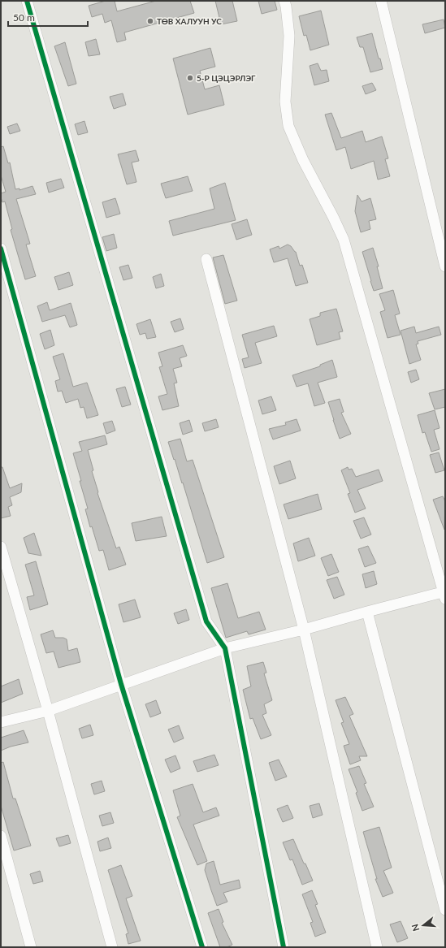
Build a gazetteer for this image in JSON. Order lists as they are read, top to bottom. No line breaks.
{"places":["ТӨВ ХАЛУУН УС","5-Р ЦЭЦЭРЛЭГ"],"scale_bar":"50 m","north":"left"}
